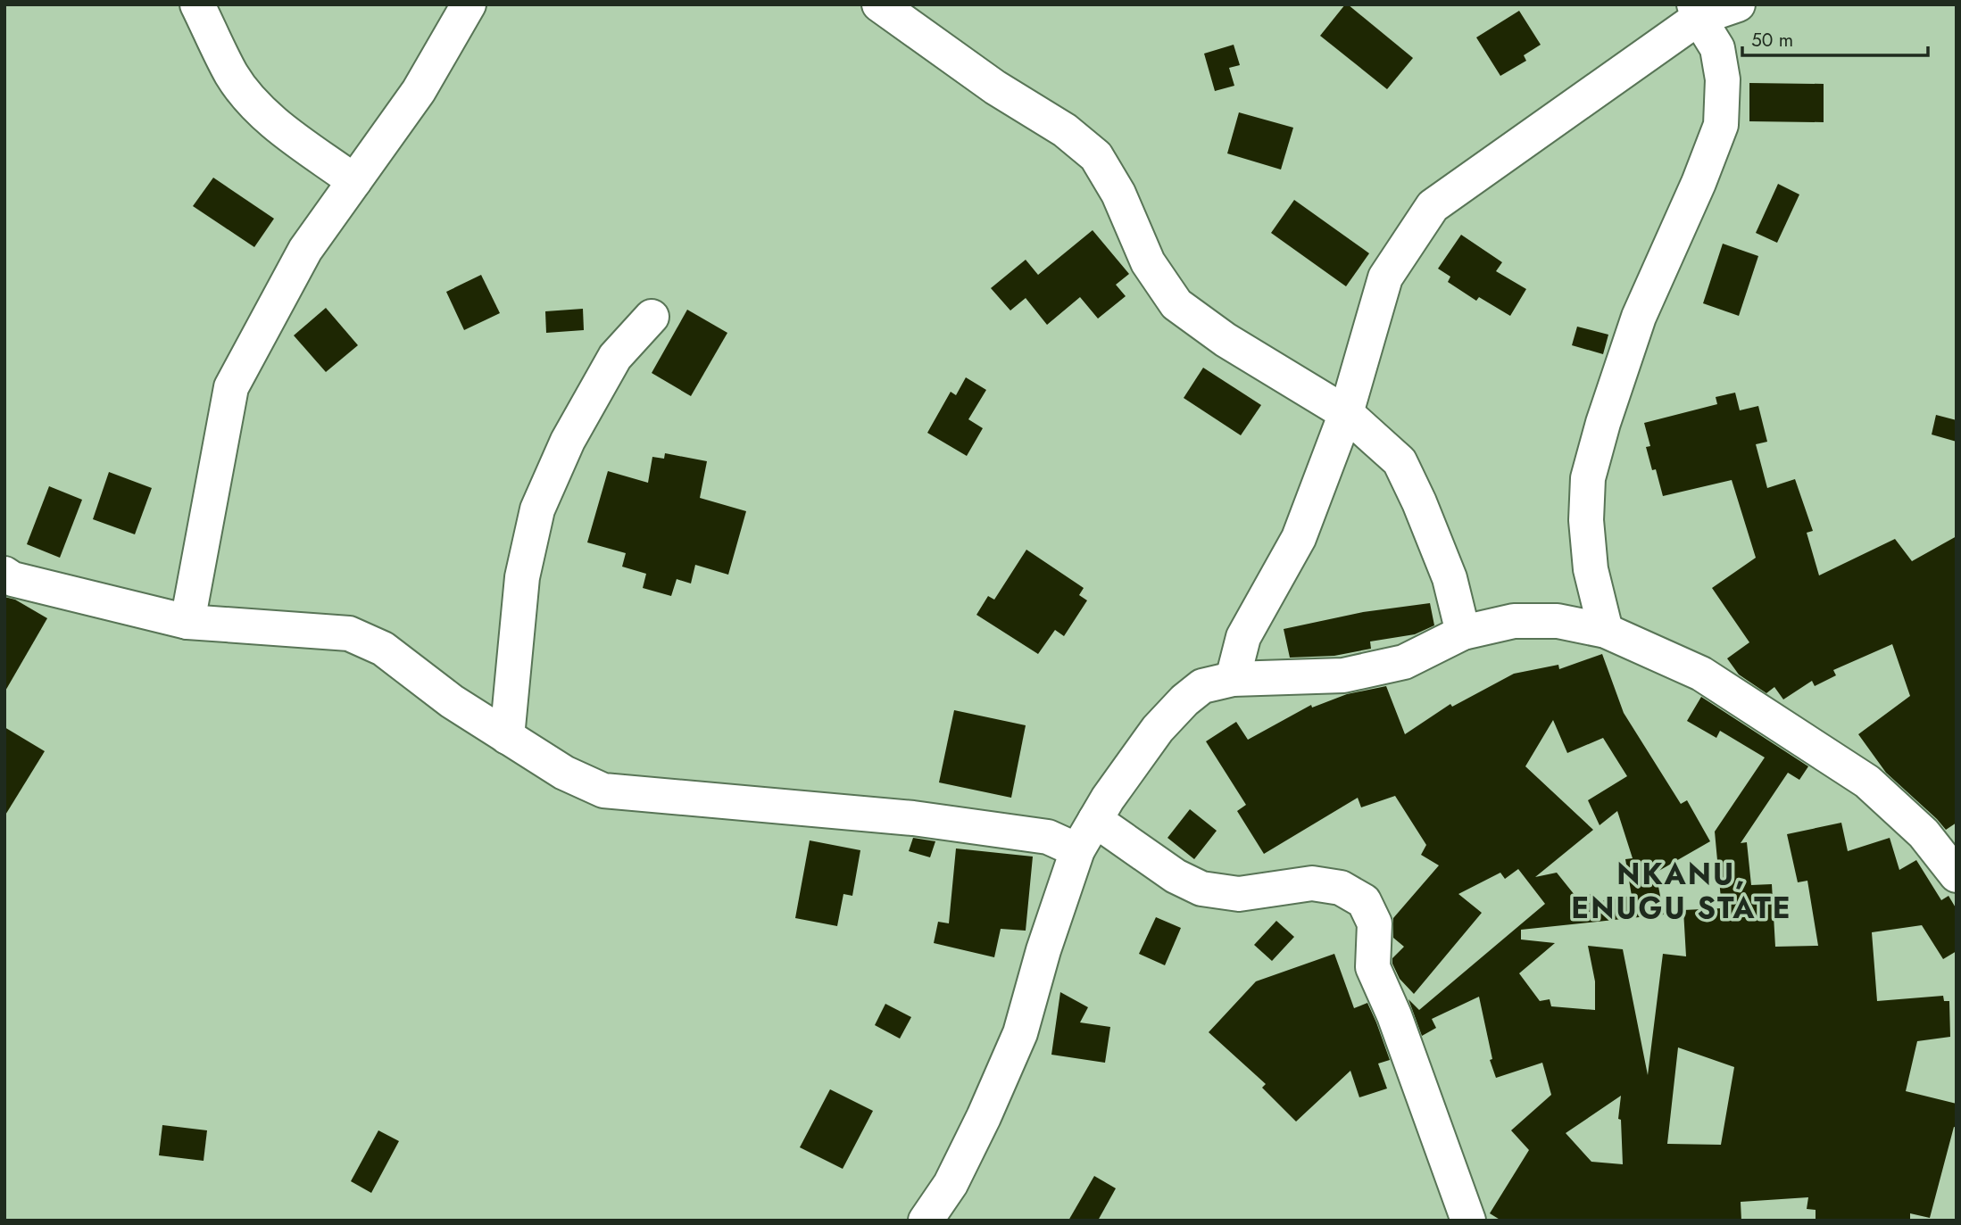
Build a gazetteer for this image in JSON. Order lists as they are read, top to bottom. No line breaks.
{"districts":["NKANU, ENUGU STATE"],"scale_bar":"50 m"}
